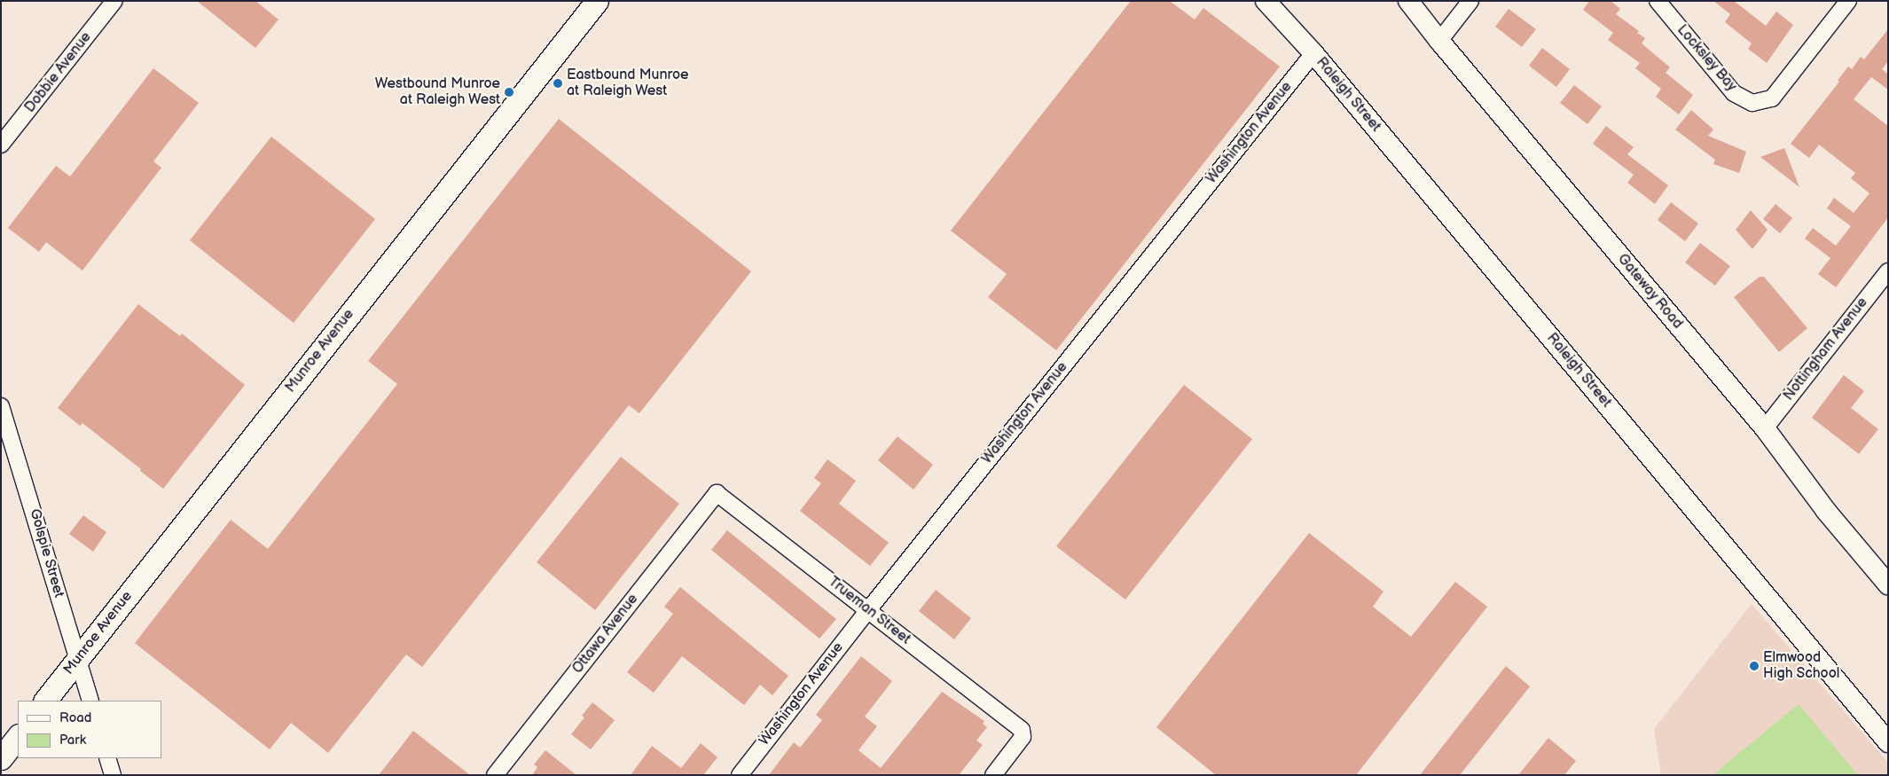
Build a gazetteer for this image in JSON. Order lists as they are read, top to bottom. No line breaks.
{"streets":{"main road":["Munroe Avenue"],"street":["Locksley Bay","Dobbie Avenue","Raleigh Street","Washington Avenue","Gateway Road","Nottingham Avenue","Golspie Street","Trueman Street","Ottawa Avenue"]},"crossings":[["Raleigh Street","Washington Avenue"],["Washington Avenue","Trueman Street"],["Gateway Road","Nottingham Avenue"],["Munroe Avenue","Golspie Street"],["Trueman Street","Ottawa Avenue"]],"places":["Eastbound Munroe at Raleigh West","Westbound Munroe at Raleigh West","Elmwood High School"],"legend":["Road","Park"]}
